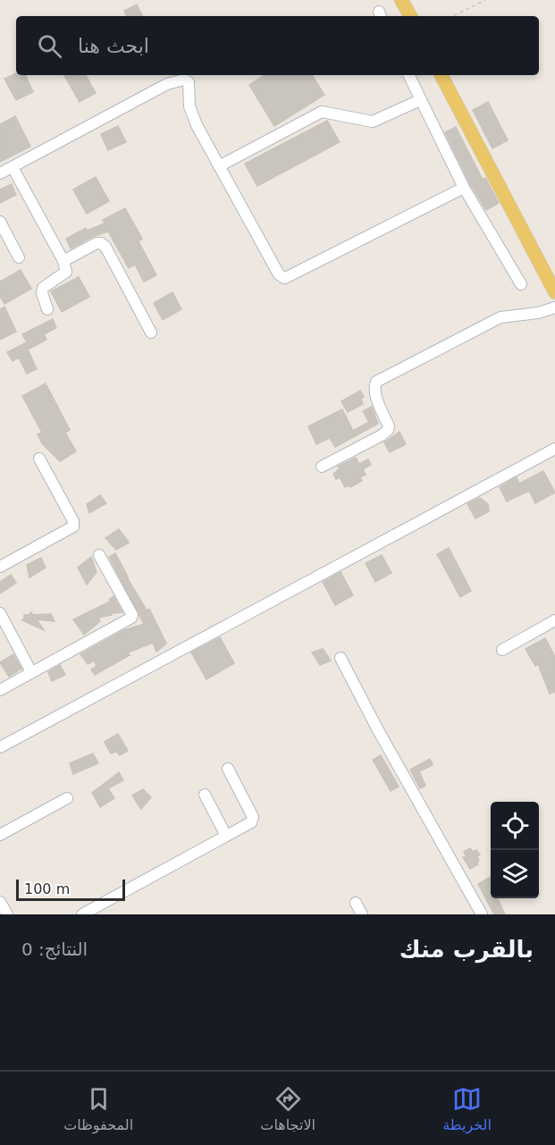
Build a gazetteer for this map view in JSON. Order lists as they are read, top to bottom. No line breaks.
{"scale_bar":"100 m","page":{"search":"ابحث هنا","scale":"100 m","heading":["بالقرب منك","النتائج: 0"],"nav":["الخريطة","الاتجاهات","المحفوظات"]}}
